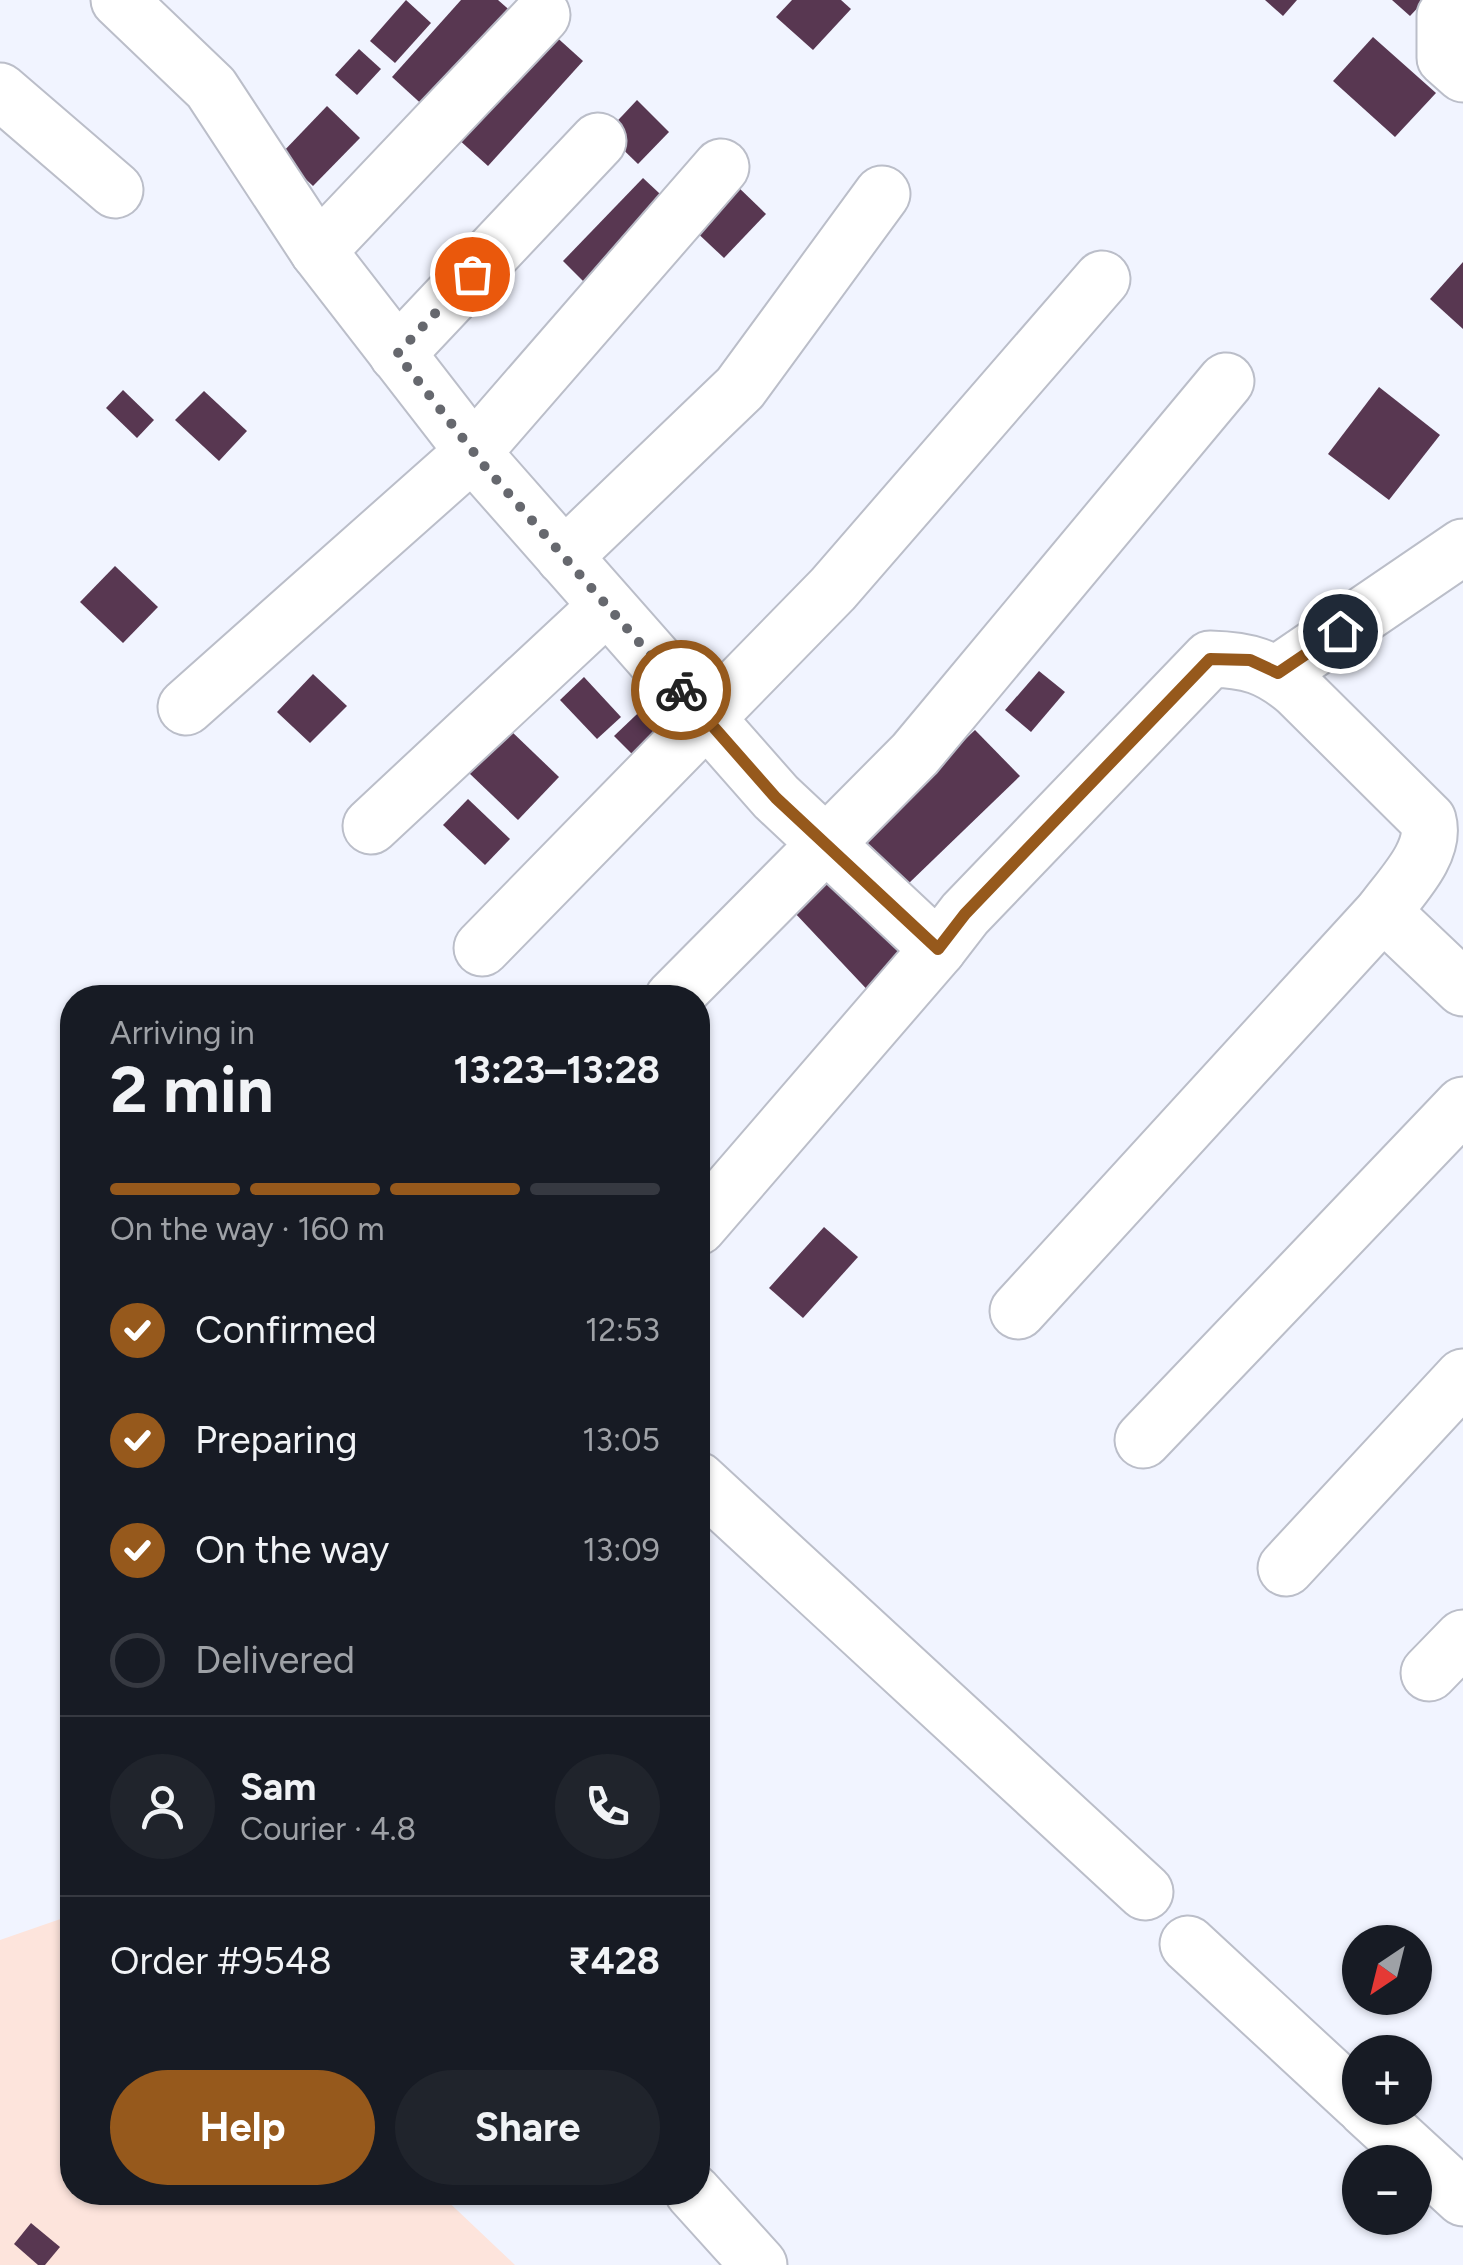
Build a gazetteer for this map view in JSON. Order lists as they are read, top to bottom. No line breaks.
{"north":"bottom left","page":{"heading":["2 min","Arriving in","13:23–13:28"],"panel":["Sam","Courier · 4.8","Order #9548","₹428"],"bar":"On the way · 160 m","list":[["Confirmed","12:53"],["Preparing","13:05"],["On the way","13:09"],"Delivered"],"map_buttons":["+","−"],"buttons":["Help","Share"]}}
